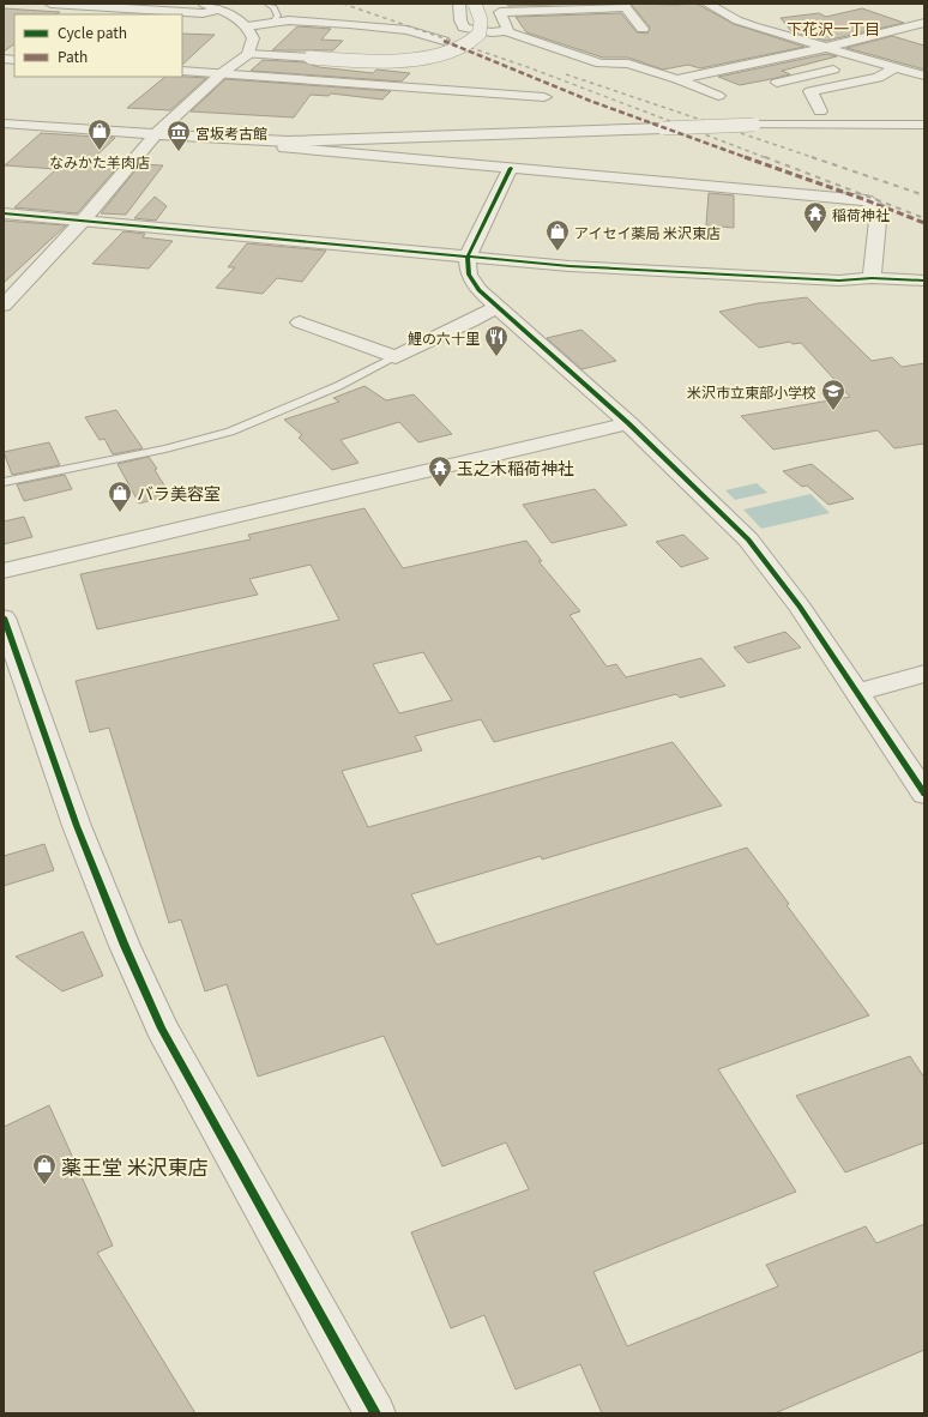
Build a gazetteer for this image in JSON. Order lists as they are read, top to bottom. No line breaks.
{"districts":["下花沢一丁目"],"places":{"shop":["なみかた羊肉店","アイセイ薬局 米沢東店","バラ美容室","薬王堂 米沢東店"],"museum":["宮坂考古館"],"temple":["稲荷神社","玉之木稲荷神社"],"restaurant":["鯉の六十里"],"school or university":["米沢市立東部小学校"]},"legend":["Cycle path","Path"]}
